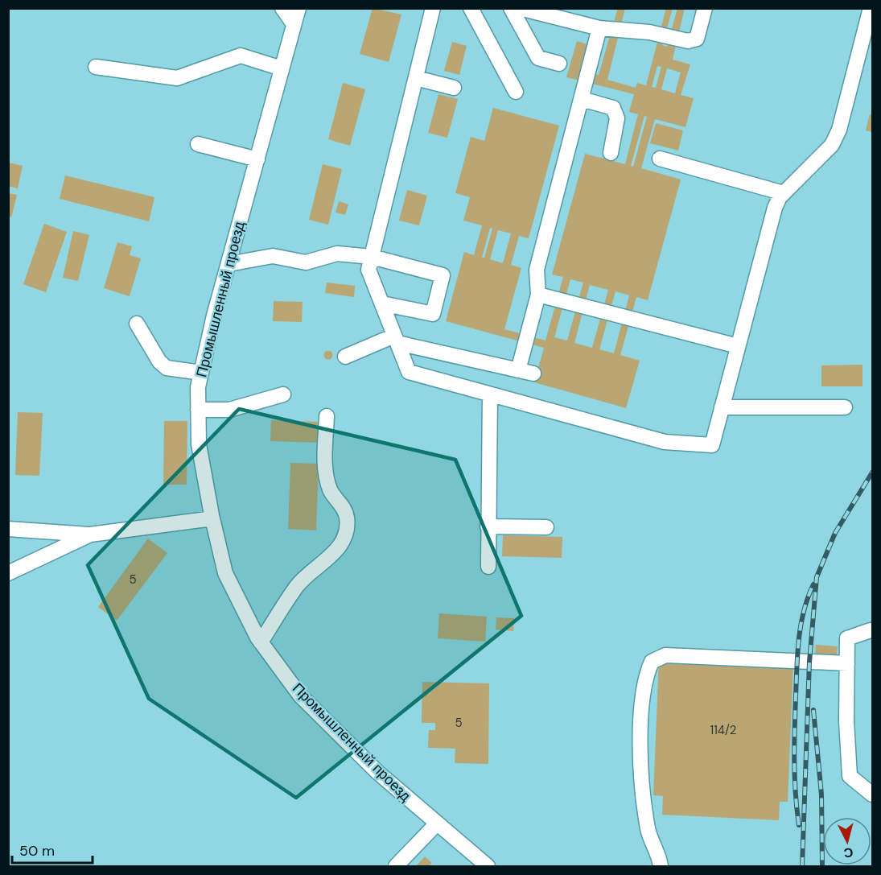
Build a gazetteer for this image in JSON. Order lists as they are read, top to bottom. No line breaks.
{"streets":{"street":["Промышленный проезд"]},"house_numbers":["5","5","114/2"],"scale_bar":"50 m","north":"bottom"}
